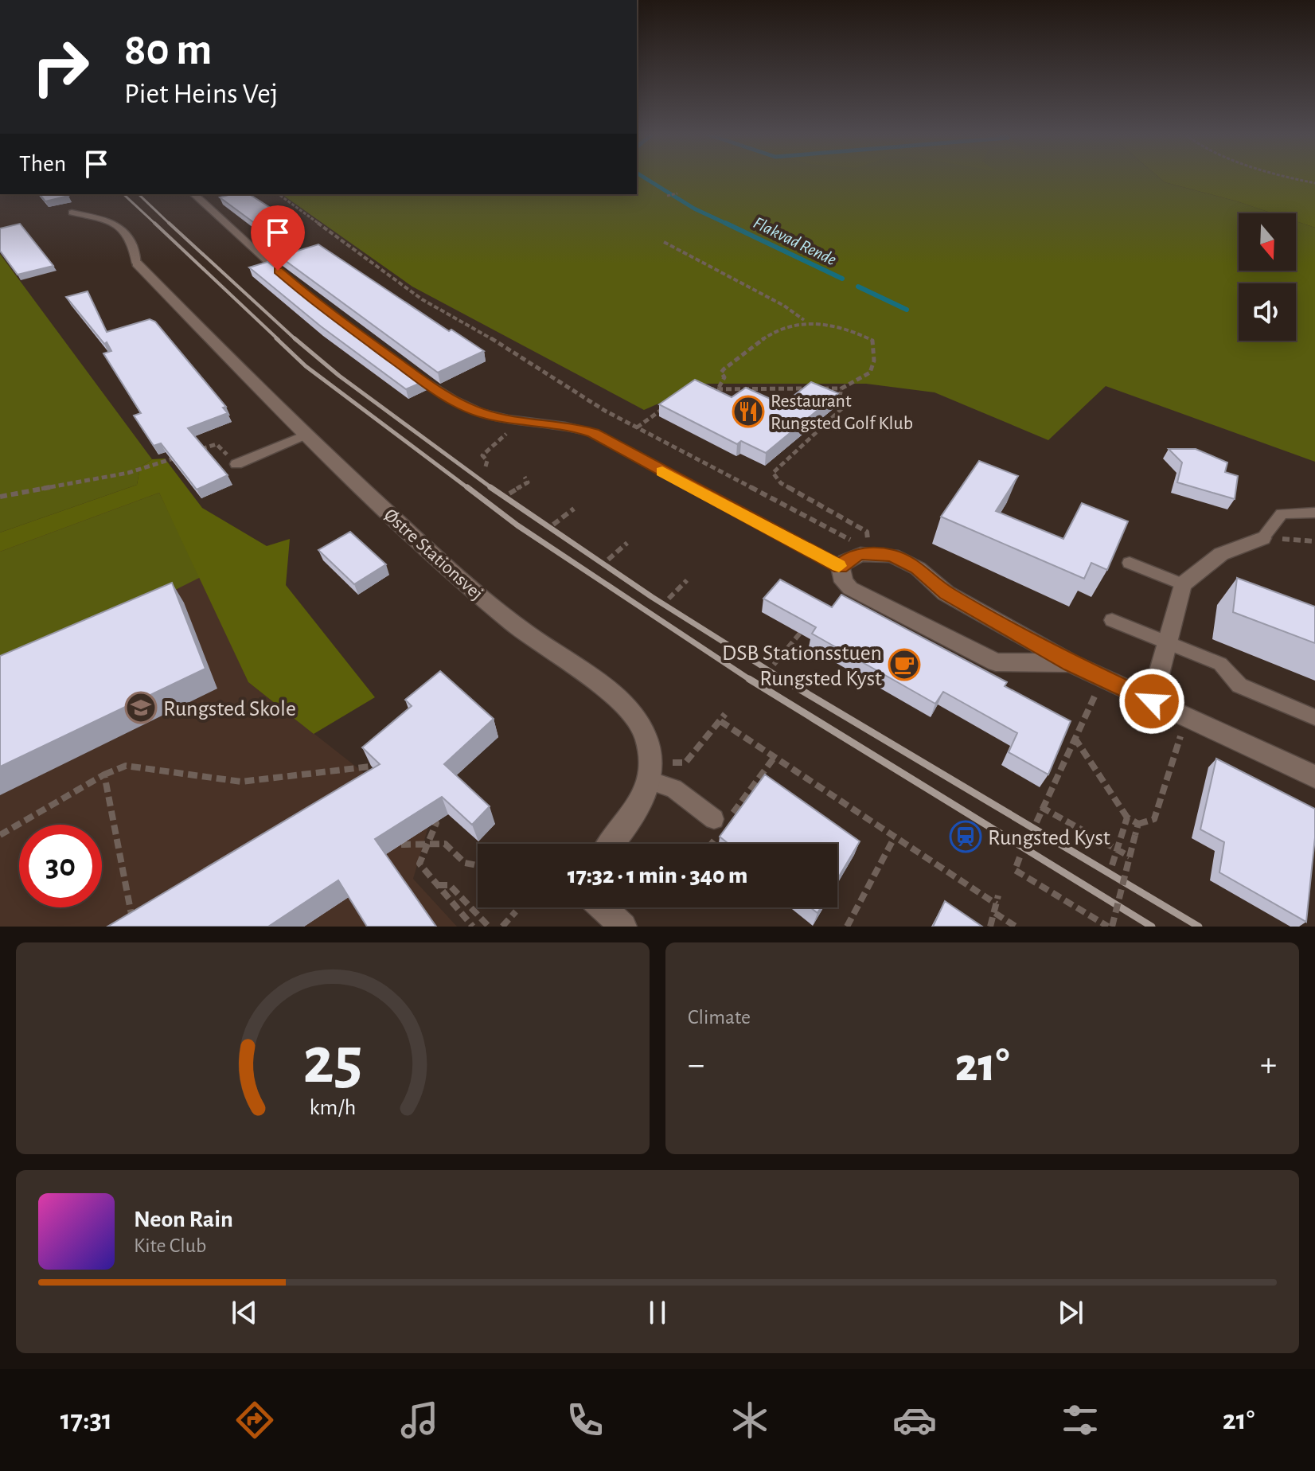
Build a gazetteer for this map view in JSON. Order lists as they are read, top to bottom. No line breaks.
{"streets":{"street":["Østre Stationsvej"]},"water":["Flakvad Rende"],"places":{"restaurant":["Restaurant Rungsted Golf Klub"],"cafe":["DSB Stationsstuen Rungsted Kyst"],"school or university":["Rungsted Skole"],"station":["Rungsted Kyst"]},"north":"bottom","page":{"turn":["80 m","Piet Heins Vej"],"then":"Then","limit":"30","trip":"17:32 · 1 min · 340 m","tile":"Climate","heat":["−","21°","+"],"song":["Neon Rain","Kite Club"],"tabs":["17:31","21°"],"gauge":["25","km/h"]}}
